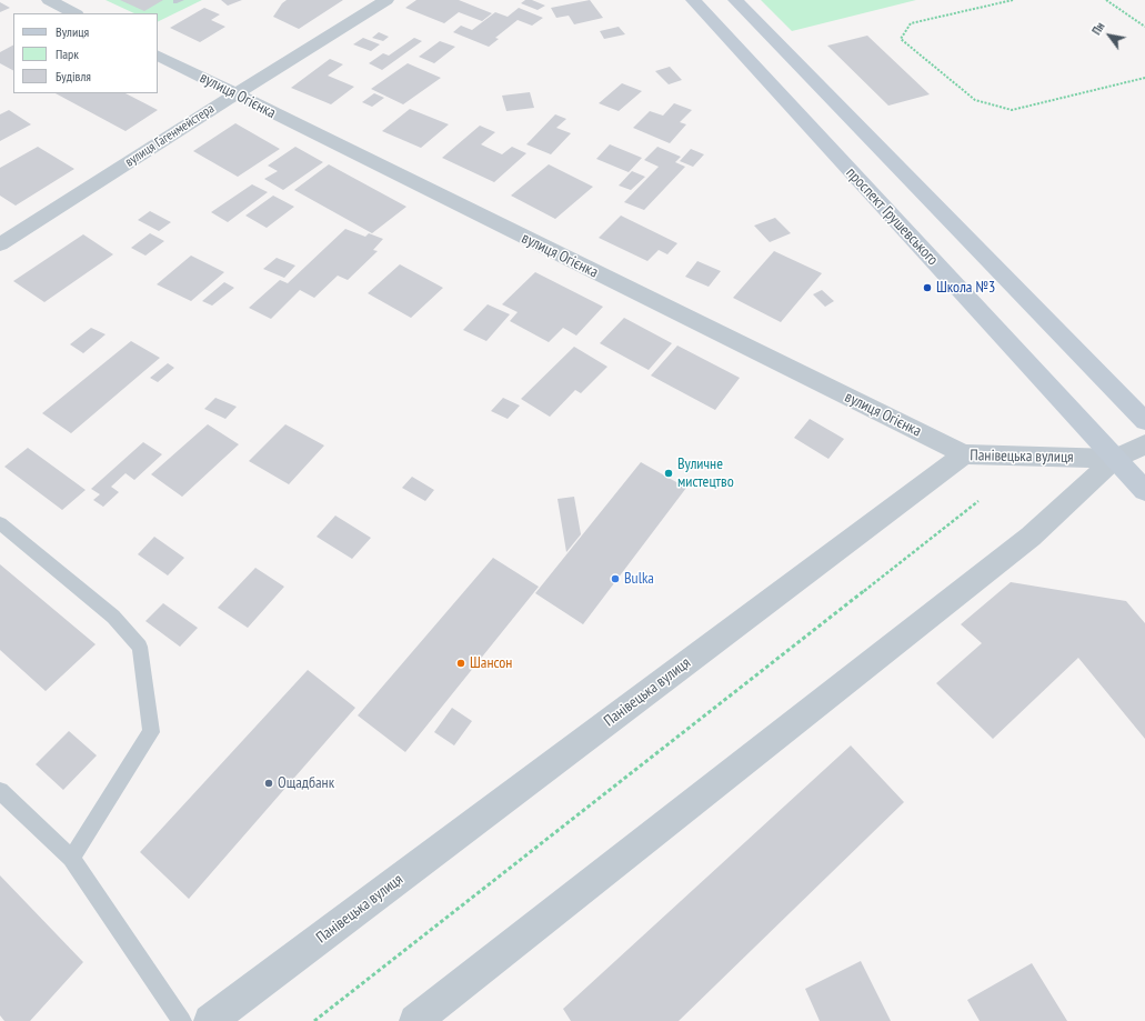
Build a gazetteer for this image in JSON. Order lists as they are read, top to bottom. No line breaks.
{"streets":{"main road":["проспект Грушевського"],"street":["вулиця Огієнка","вулиця Гагенмейстера","Панівецька вулиця"]},"crossings":[["вулиця Огієнка","вулиця Гагенмейстера"],["вулиця Огієнка","Панівецька вулиця"],["проспект Грушевського","Панівецька вулиця"]],"places":["Школа №3","Вуличне мистецтво","Bulka","Шансон","Ощадбанк"],"legend":["Вулиця","Парк","Будівля"],"north":"top left"}
